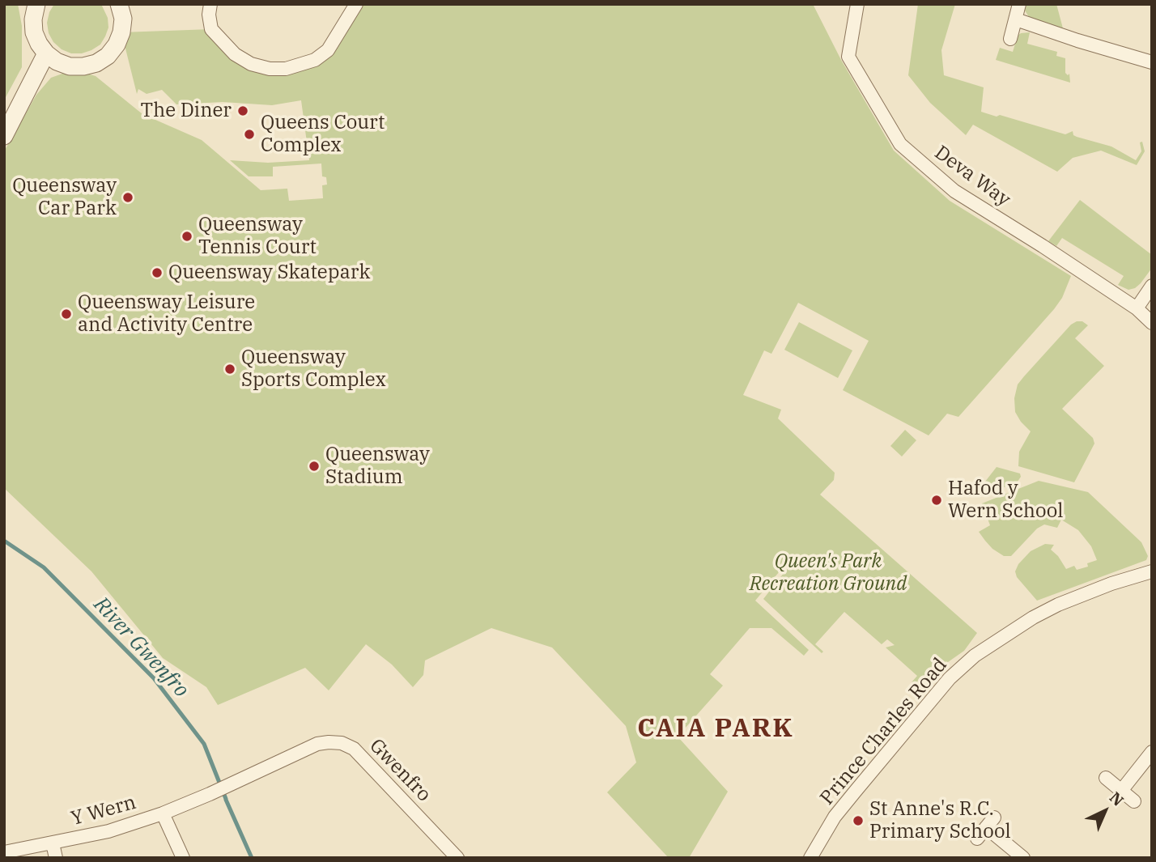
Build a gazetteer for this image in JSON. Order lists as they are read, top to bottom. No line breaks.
{"streets":{"street":["Deva Way","Prince Charles Road","Gwenfro","Y Wern"]},"crossings":[["Gwenfro","Y Wern"]],"districts":["CAIA PARK"],"water":["River Gwenfro"],"parks":["Queen's Park Recreation Ground"],"places":["The Diner","Queens Court Complex","Queensway Car Park","Queensway Tennis Court","Queensway Skatepark","Queensway Leisure and Activity Centre","Queensway Sports Complex","Queensway Stadium","Hafod y Wern School","St Anne's R.C. Primary School"],"north":"top right"}
